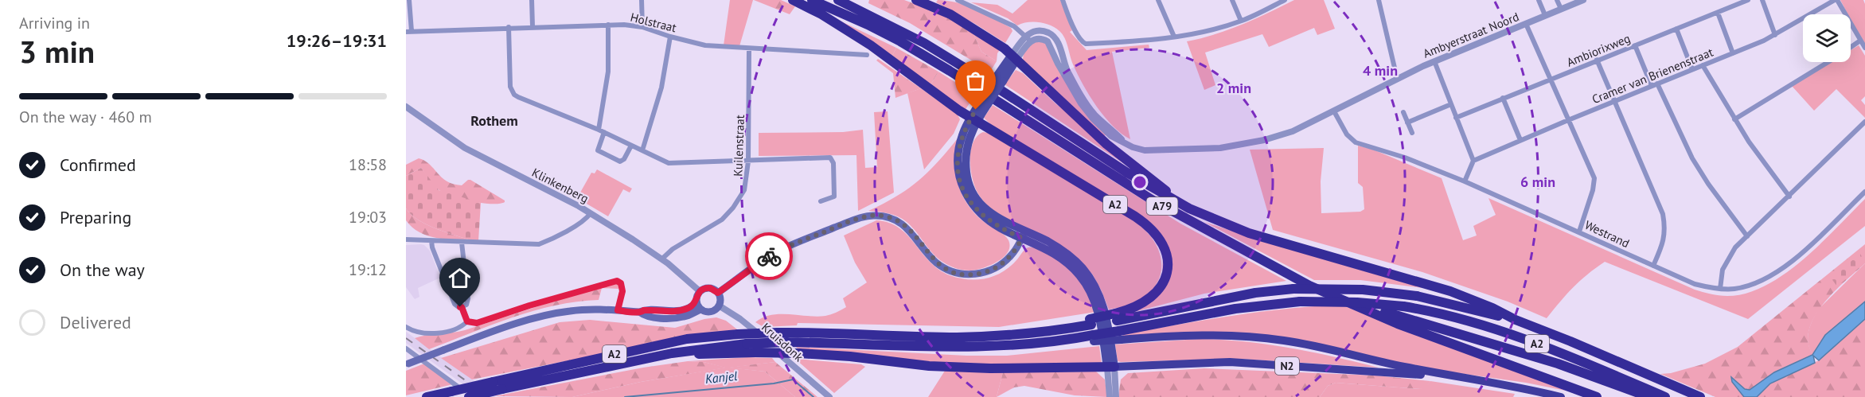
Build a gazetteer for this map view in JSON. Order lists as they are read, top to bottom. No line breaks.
{"streets":{"highway":["A2","A79","N2"],"street":["Holstraat","Ambyerstraat Noord","Ambiorixweg","Cramer van Brienenstraat","Kuilenstraat","Klinkenberg","Westrand","Kruisdonk"]},"crossings":[["Holstraat","Kuilenstraat"],["Ambyerstraat Noord","Westrand"],["Kuilenstraat","Klinkenberg"],["Klinkenberg","Kruisdonk"],["A2","A79"],["A2","N2"]],"districts":["Rothem"],"water":["Kanjel"],"page":{"heading":["3 min","Arriving in","19:26–19:31"],"bar":"On the way · 460 m","list":[["Confirmed","18:58"],["Preparing","19:03"],["On the way","19:12"],"Delivered"]},"rings":["4 min","2 min","6 min"]}
